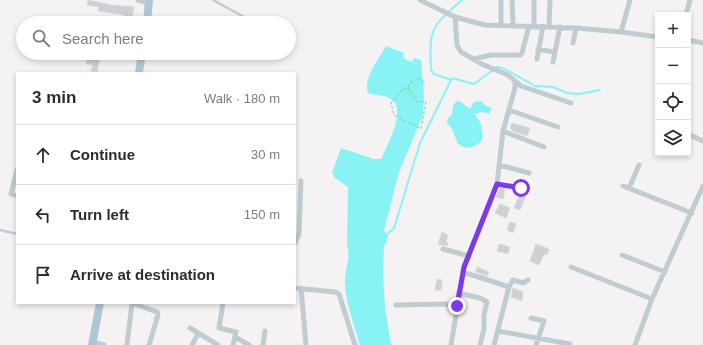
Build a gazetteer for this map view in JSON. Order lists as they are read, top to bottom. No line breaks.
{"page":{"map_buttons":["+","−"],"search":"Search here","heading":["3 min","Walk · 180 m"],"list":[["Continue","30 m"],["Turn left","150 m"],"Arrive at destination"]}}
